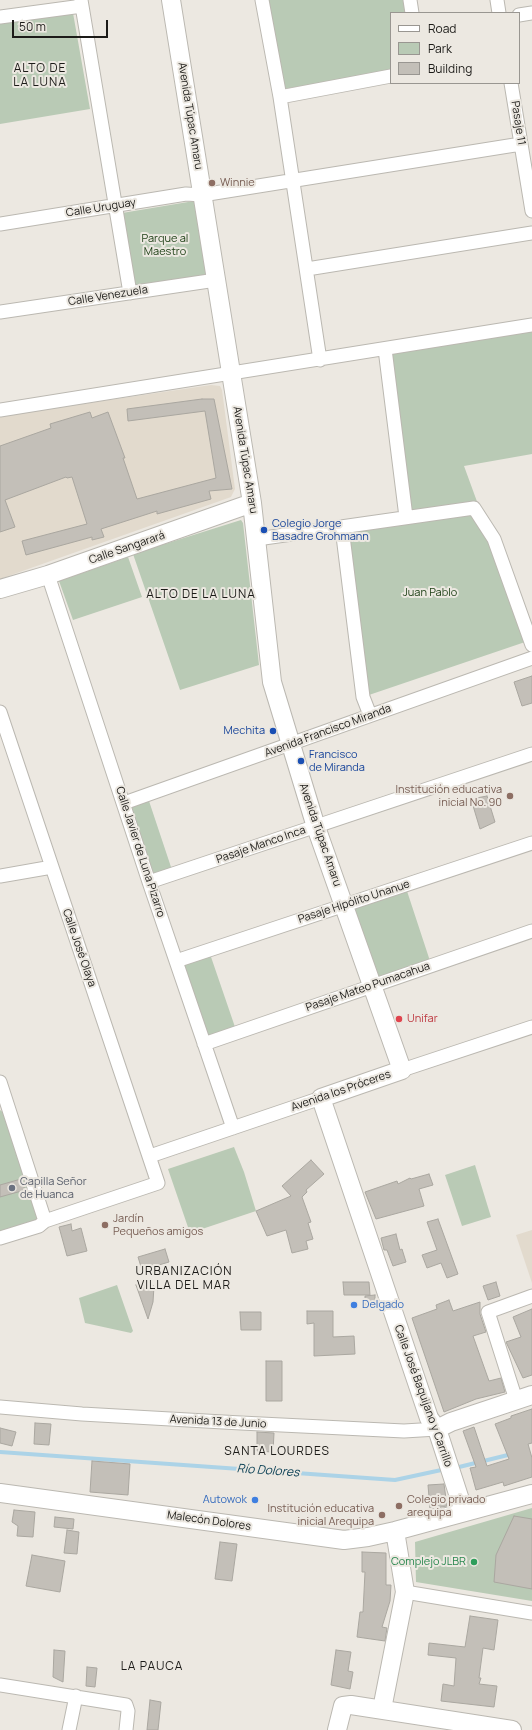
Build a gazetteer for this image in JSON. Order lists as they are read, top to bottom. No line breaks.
{"streets":{"street":["Avenida Túpac Amaru","Pasaje 11","Calle Uruguay","Calle Venezuela","Calle Sangarará","Avenida Francisco Miranda","Pasaje Manco Inca","Calle Javier de Luna Pizarro","Pasaje Hipólito Unanue","Calle José Olaya","Pasaje Mateo Pumacahua","Avenida los Próceres","Calle José Baquijano y Carrillo","Avenida 13 de Junio","Malecón Dolores"]},"crossings":[["Avenida Túpac Amaru","Calle Uruguay"],["Avenida Túpac Amaru","Calle Venezuela"],["Avenida Túpac Amaru","Calle Sangarará"],["Avenida Túpac Amaru","Avenida Francisco Miranda"],["Avenida Túpac Amaru","Pasaje Manco Inca"],["Avenida Túpac Amaru","Pasaje Hipólito Unanue"],["Avenida Túpac Amaru","Pasaje Mateo Pumacahua"],["Avenida Túpac Amaru","Avenida los Próceres"],["Pasaje 11","Calle Uruguay"],["Calle Sangarará","Calle Javier de Luna Pizarro"],["Avenida Francisco Miranda","Calle Javier de Luna Pizarro"],["Pasaje Manco Inca","Calle Javier de Luna Pizarro"],["Calle Javier de Luna Pizarro","Pasaje Hipólito Unanue"],["Calle Javier de Luna Pizarro","Pasaje Mateo Pumacahua"],["Calle Javier de Luna Pizarro","Avenida los Próceres"],["Calle José Olaya","Avenida los Próceres"],["Avenida los Próceres","Calle José Baquijano y Carrillo"],["Calle José Baquijano y Carrillo","Avenida 13 de Junio"],["Calle José Baquijano y Carrillo","Malecón Dolores"]],"districts":["ALTO DE LA LUNA","ALTO DE LA LUNA","URBANIZACIÓN VILLA DEL MAR","SANTA LOURDES","LA PAUCA"],"water":["Río Dolores"],"parks":["Parque al Maestro","Juan Pablo"],"places":["Winnie","Colegio Jorge Basadre Grohmann","Mechita","Francisco de Miranda","Institución educativa inicial No. 90","Unifar","Capilla Señor de Huanca","Jardín Pequeños amigos","Delgado","Autowok","Colegio privado arequipa","Institución educativa inicial Arequipa","Complejo JLBR"],"legend":["Road","Park","Building"],"scale_bar":"50 m"}
